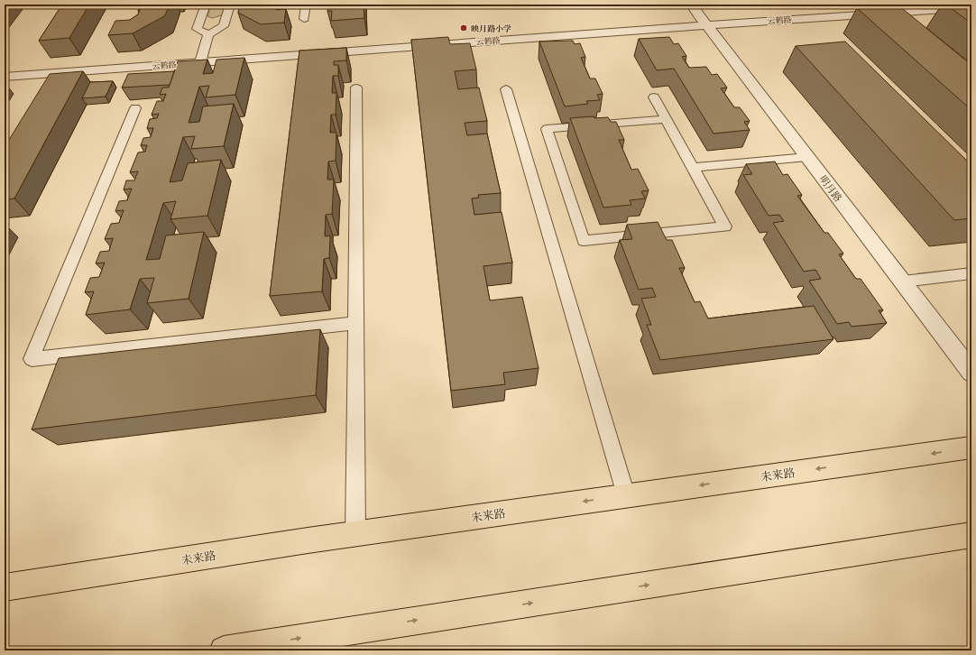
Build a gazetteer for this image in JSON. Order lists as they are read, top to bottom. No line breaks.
{"streets":{"main road":["未来路"],"street":["云鹤路","明月路"]},"crossings":[["云鹤路","明月路"]],"places":["映月路小学"]}
